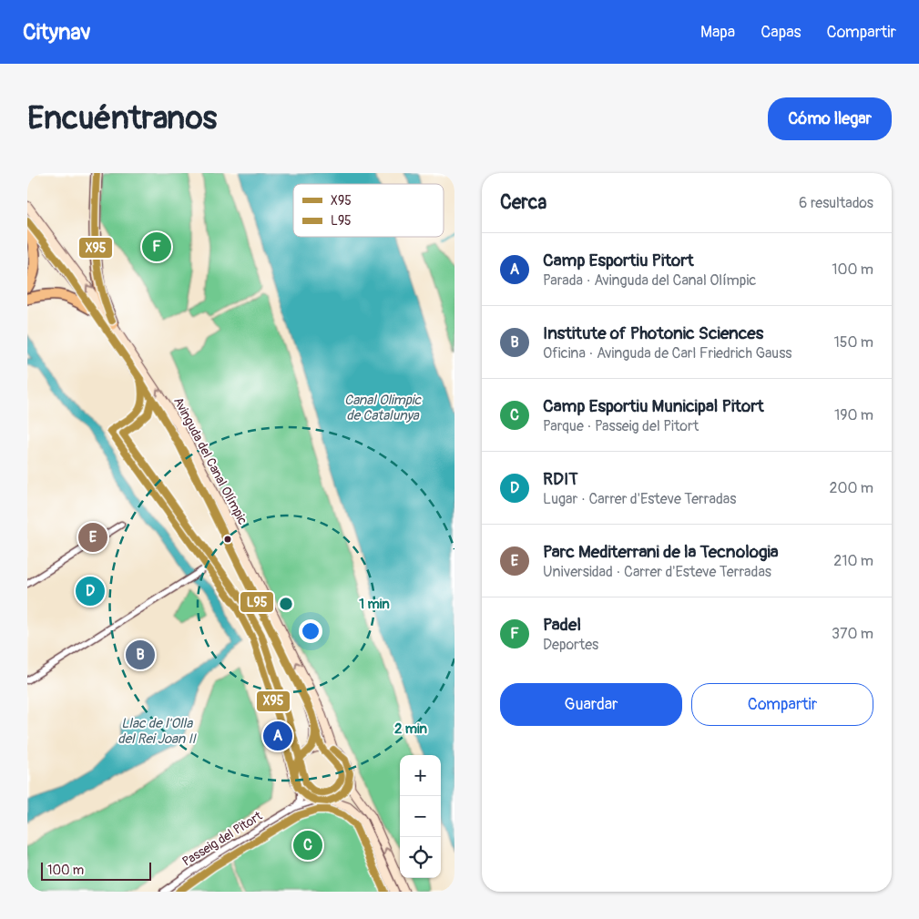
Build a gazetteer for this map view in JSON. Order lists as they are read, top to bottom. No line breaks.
{"streets":{"street":["Avinguda del Canal Olímpic","Passeig del Pitort"]},"crossings":[["Avinguda del Canal Olímpic","Passeig del Pitort"]],"water":["Canal Olimpic de Catalunya","Llac de l'Olla del Rei Joan II"],"lines":["transit line X95","transit line L95"],"legend":["X95","L95"],"scale_bar":"100 m","page":{"header":"Citynav","nav":["Mapa","Capas","Compartir"],"buttons":["Cómo llegar",["Guardar","Compartir"]],"title":"Encuéntranos","heading":["Cerca","6 resultados"],"pins":["F","E","D","B","A","C"],"list":[{"mark":"A","name":"Camp Esportiu Pitort","note":"Parada · Avinguda del Canal Olímpic","value":"100 m"},{"mark":"B","name":"Institute of Photonic Sciences","note":"Oficina · Avinguda de Carl Friedrich Gauss","value":"150 m"},{"mark":"C","name":"Camp Esportiu Municipal Pitort","note":"Parque · Passeig del Pitort","value":"190 m"},{"mark":"D","name":"RDIT","note":"Lugar · Carrer d'Esteve Terradas","value":"200 m"},{"mark":"E","name":"Parc Mediterrani de la Tecnologia","note":"Universidad · Carrer d'Esteve Terradas","value":"210 m"},{"mark":"F","name":"Padel","note":"Deportes","value":"370 m"}],"map_buttons":["+","−"],"scale":"100 m"},"rings":["1 min","2 min"]}
